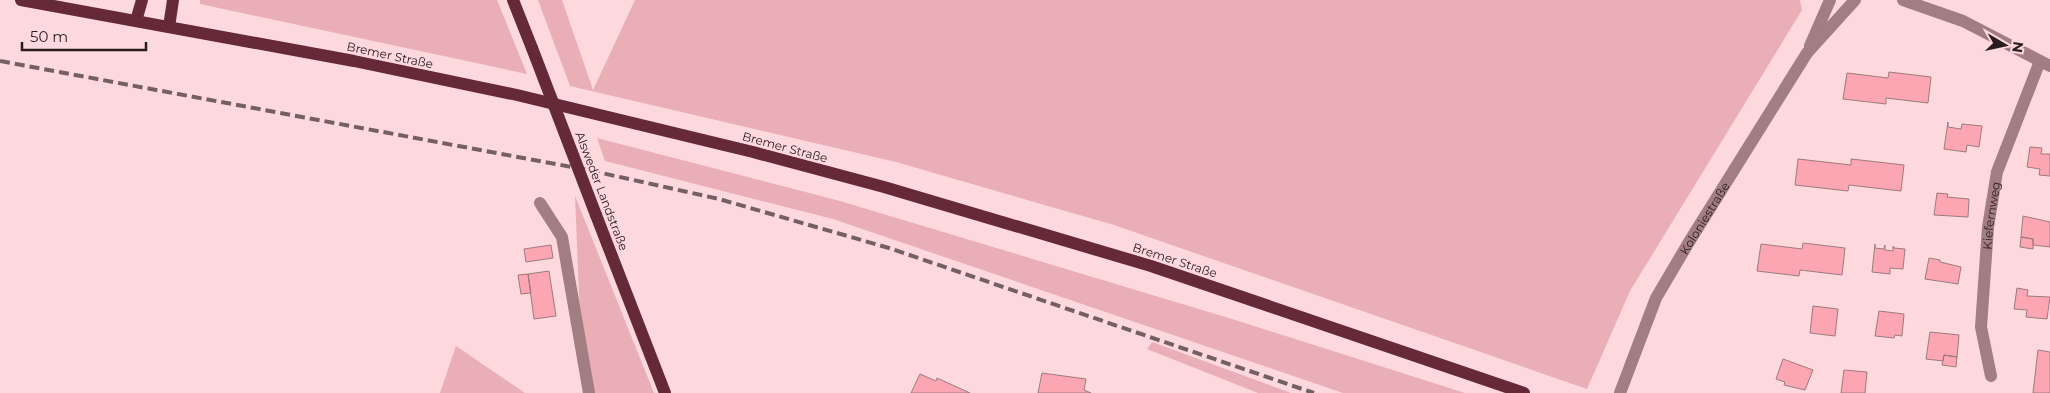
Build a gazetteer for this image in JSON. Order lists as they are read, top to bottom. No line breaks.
{"streets":{"main road":["Bremer Straße","Alsweder Landstraße"],"street":["Kiefernweg","Koloniestraße"]},"scale_bar":"50 m","north":"right"}
